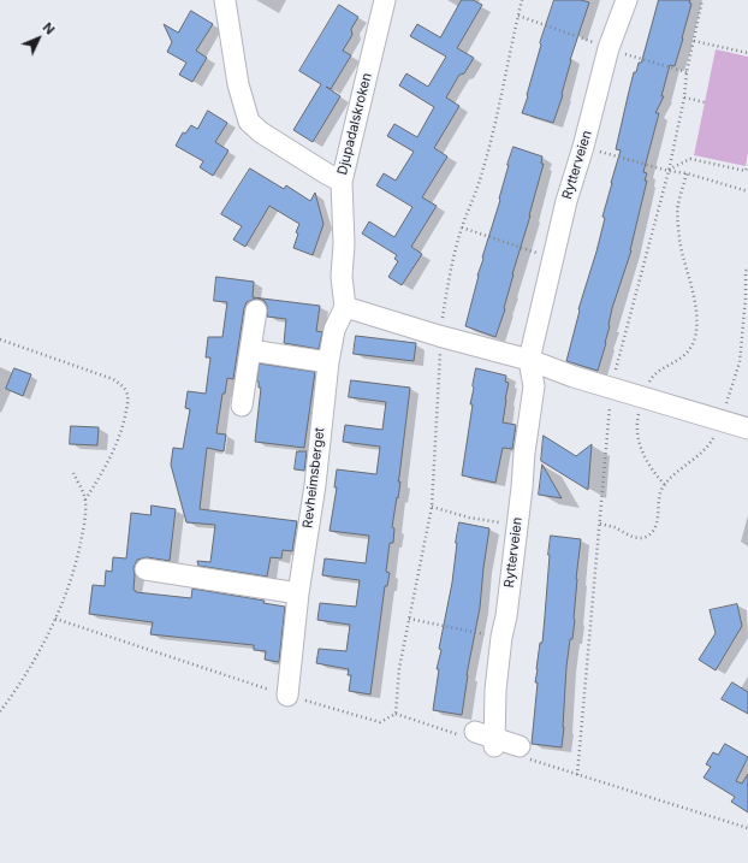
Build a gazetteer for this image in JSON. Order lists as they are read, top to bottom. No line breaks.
{"streets":{"street":["Djupadalskroken","Rytterveien","Revheimsberget"]},"crossings":[["Djupadalskroken","Revheimsberget"]],"north":"top right"}
